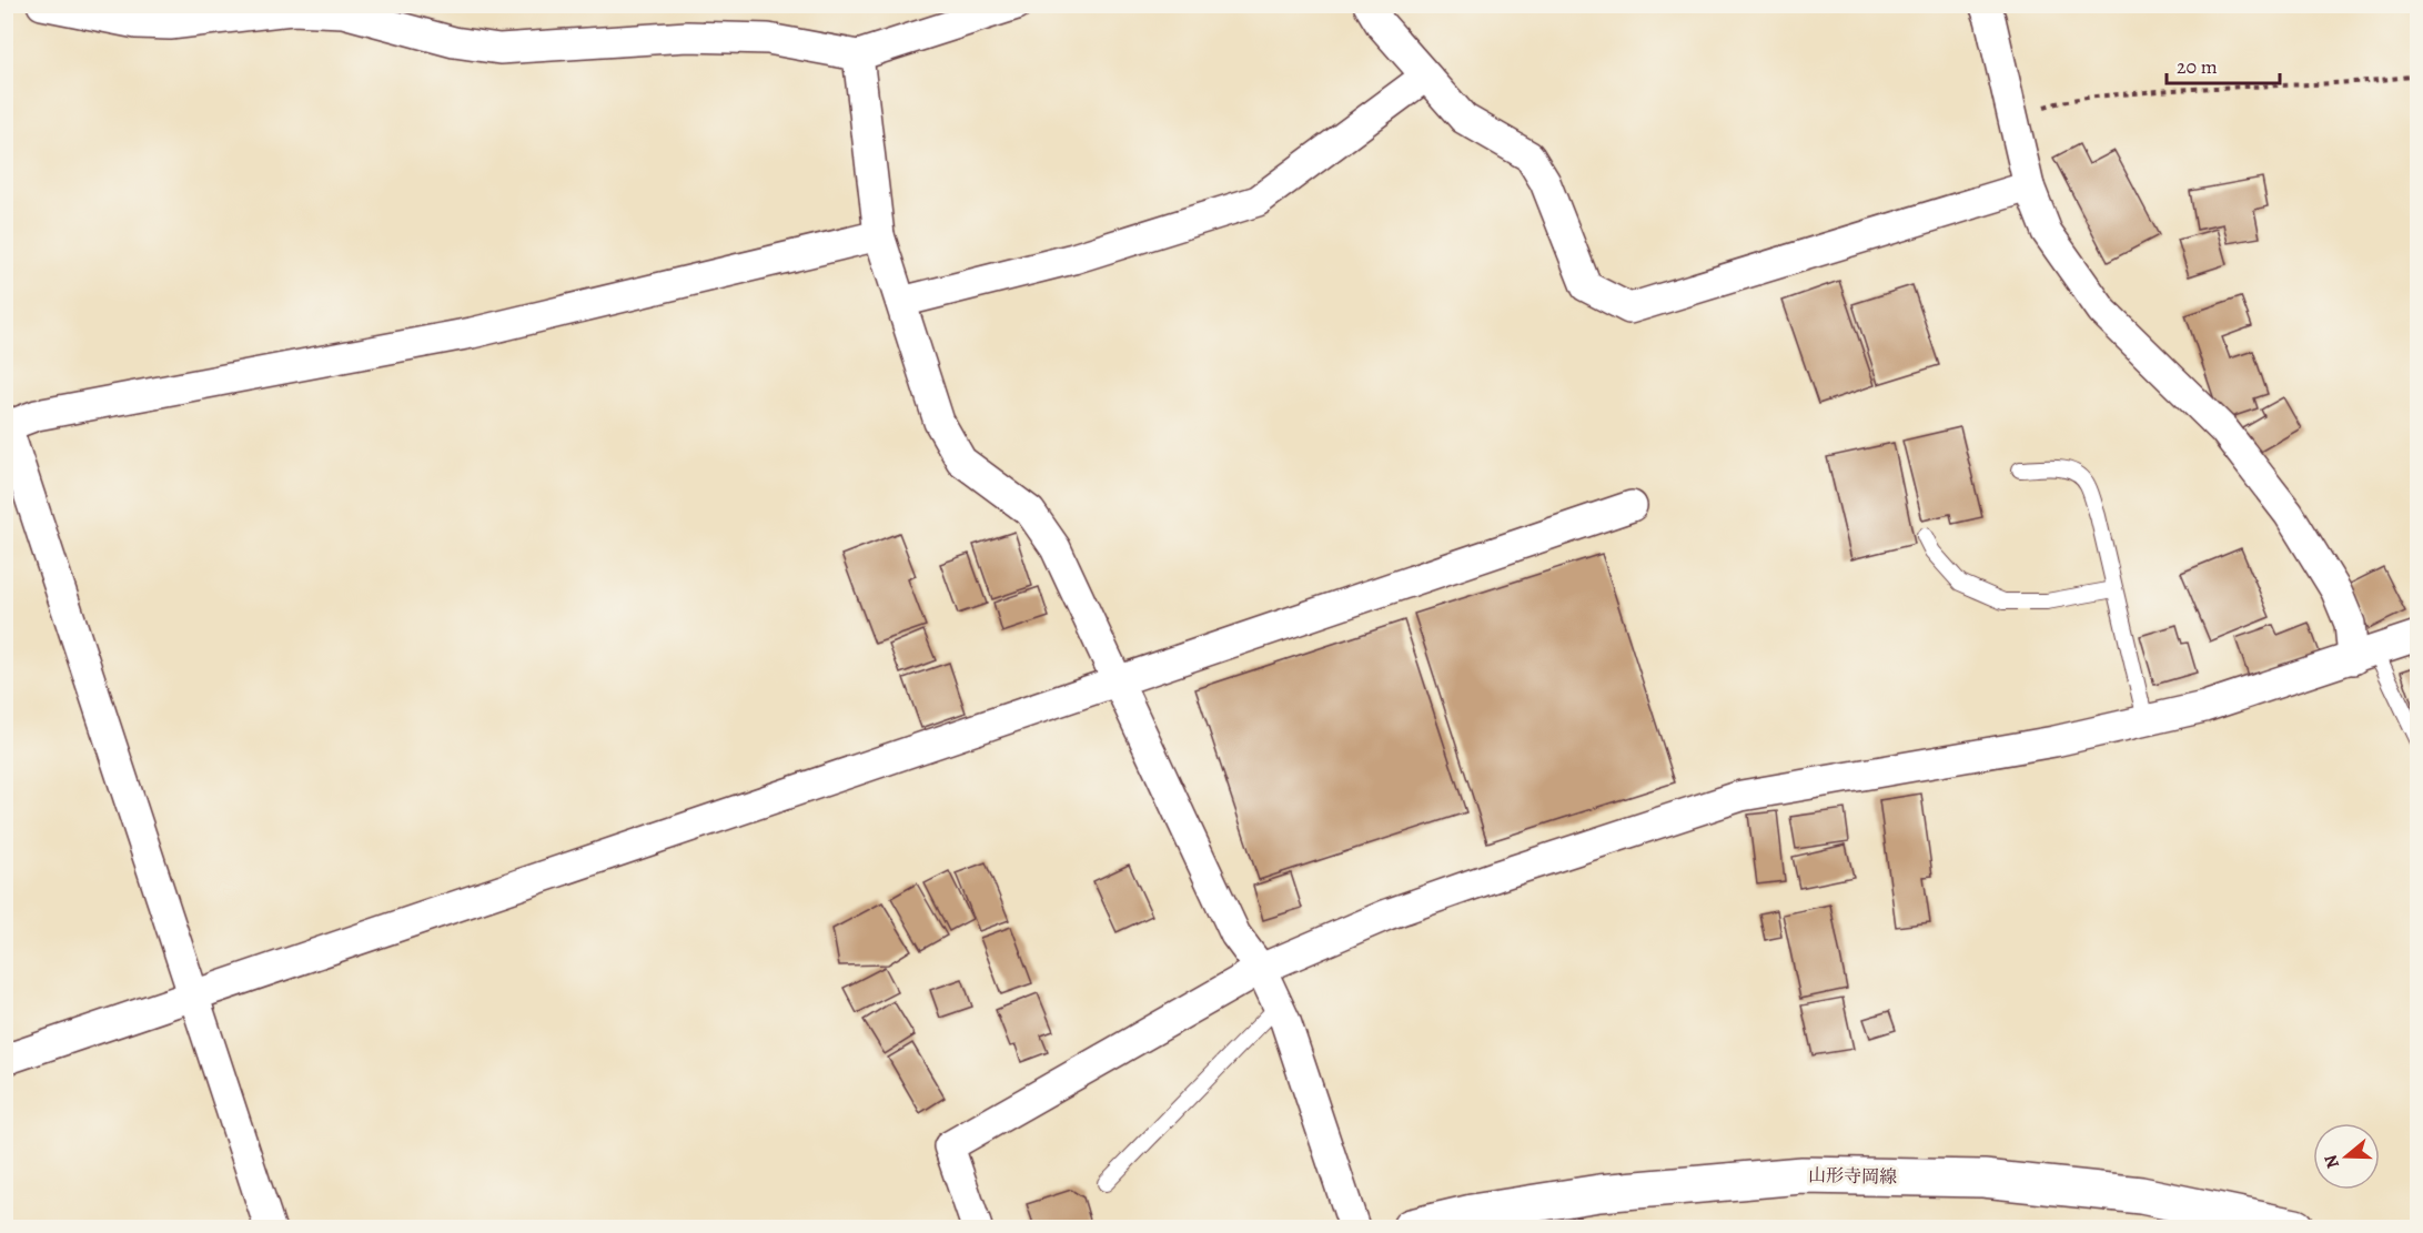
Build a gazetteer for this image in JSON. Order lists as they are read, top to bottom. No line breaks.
{"streets":{"main road":["山形寺岡線"]},"scale_bar":"20 m","north":"left"}
